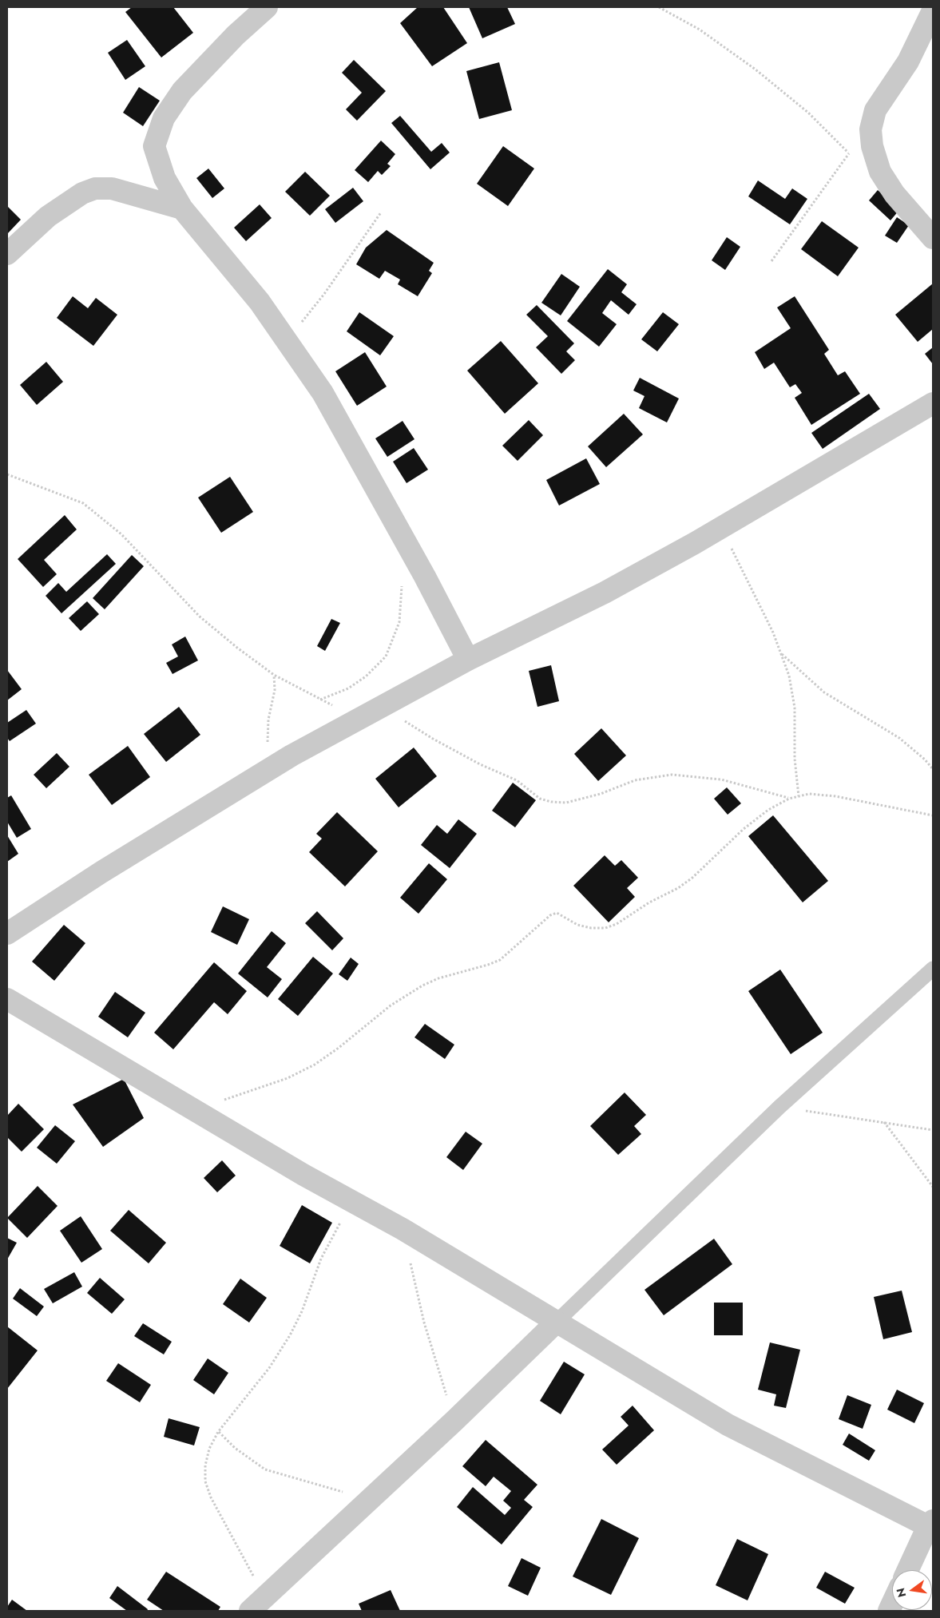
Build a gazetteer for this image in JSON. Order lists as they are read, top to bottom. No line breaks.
{"north":"left"}
